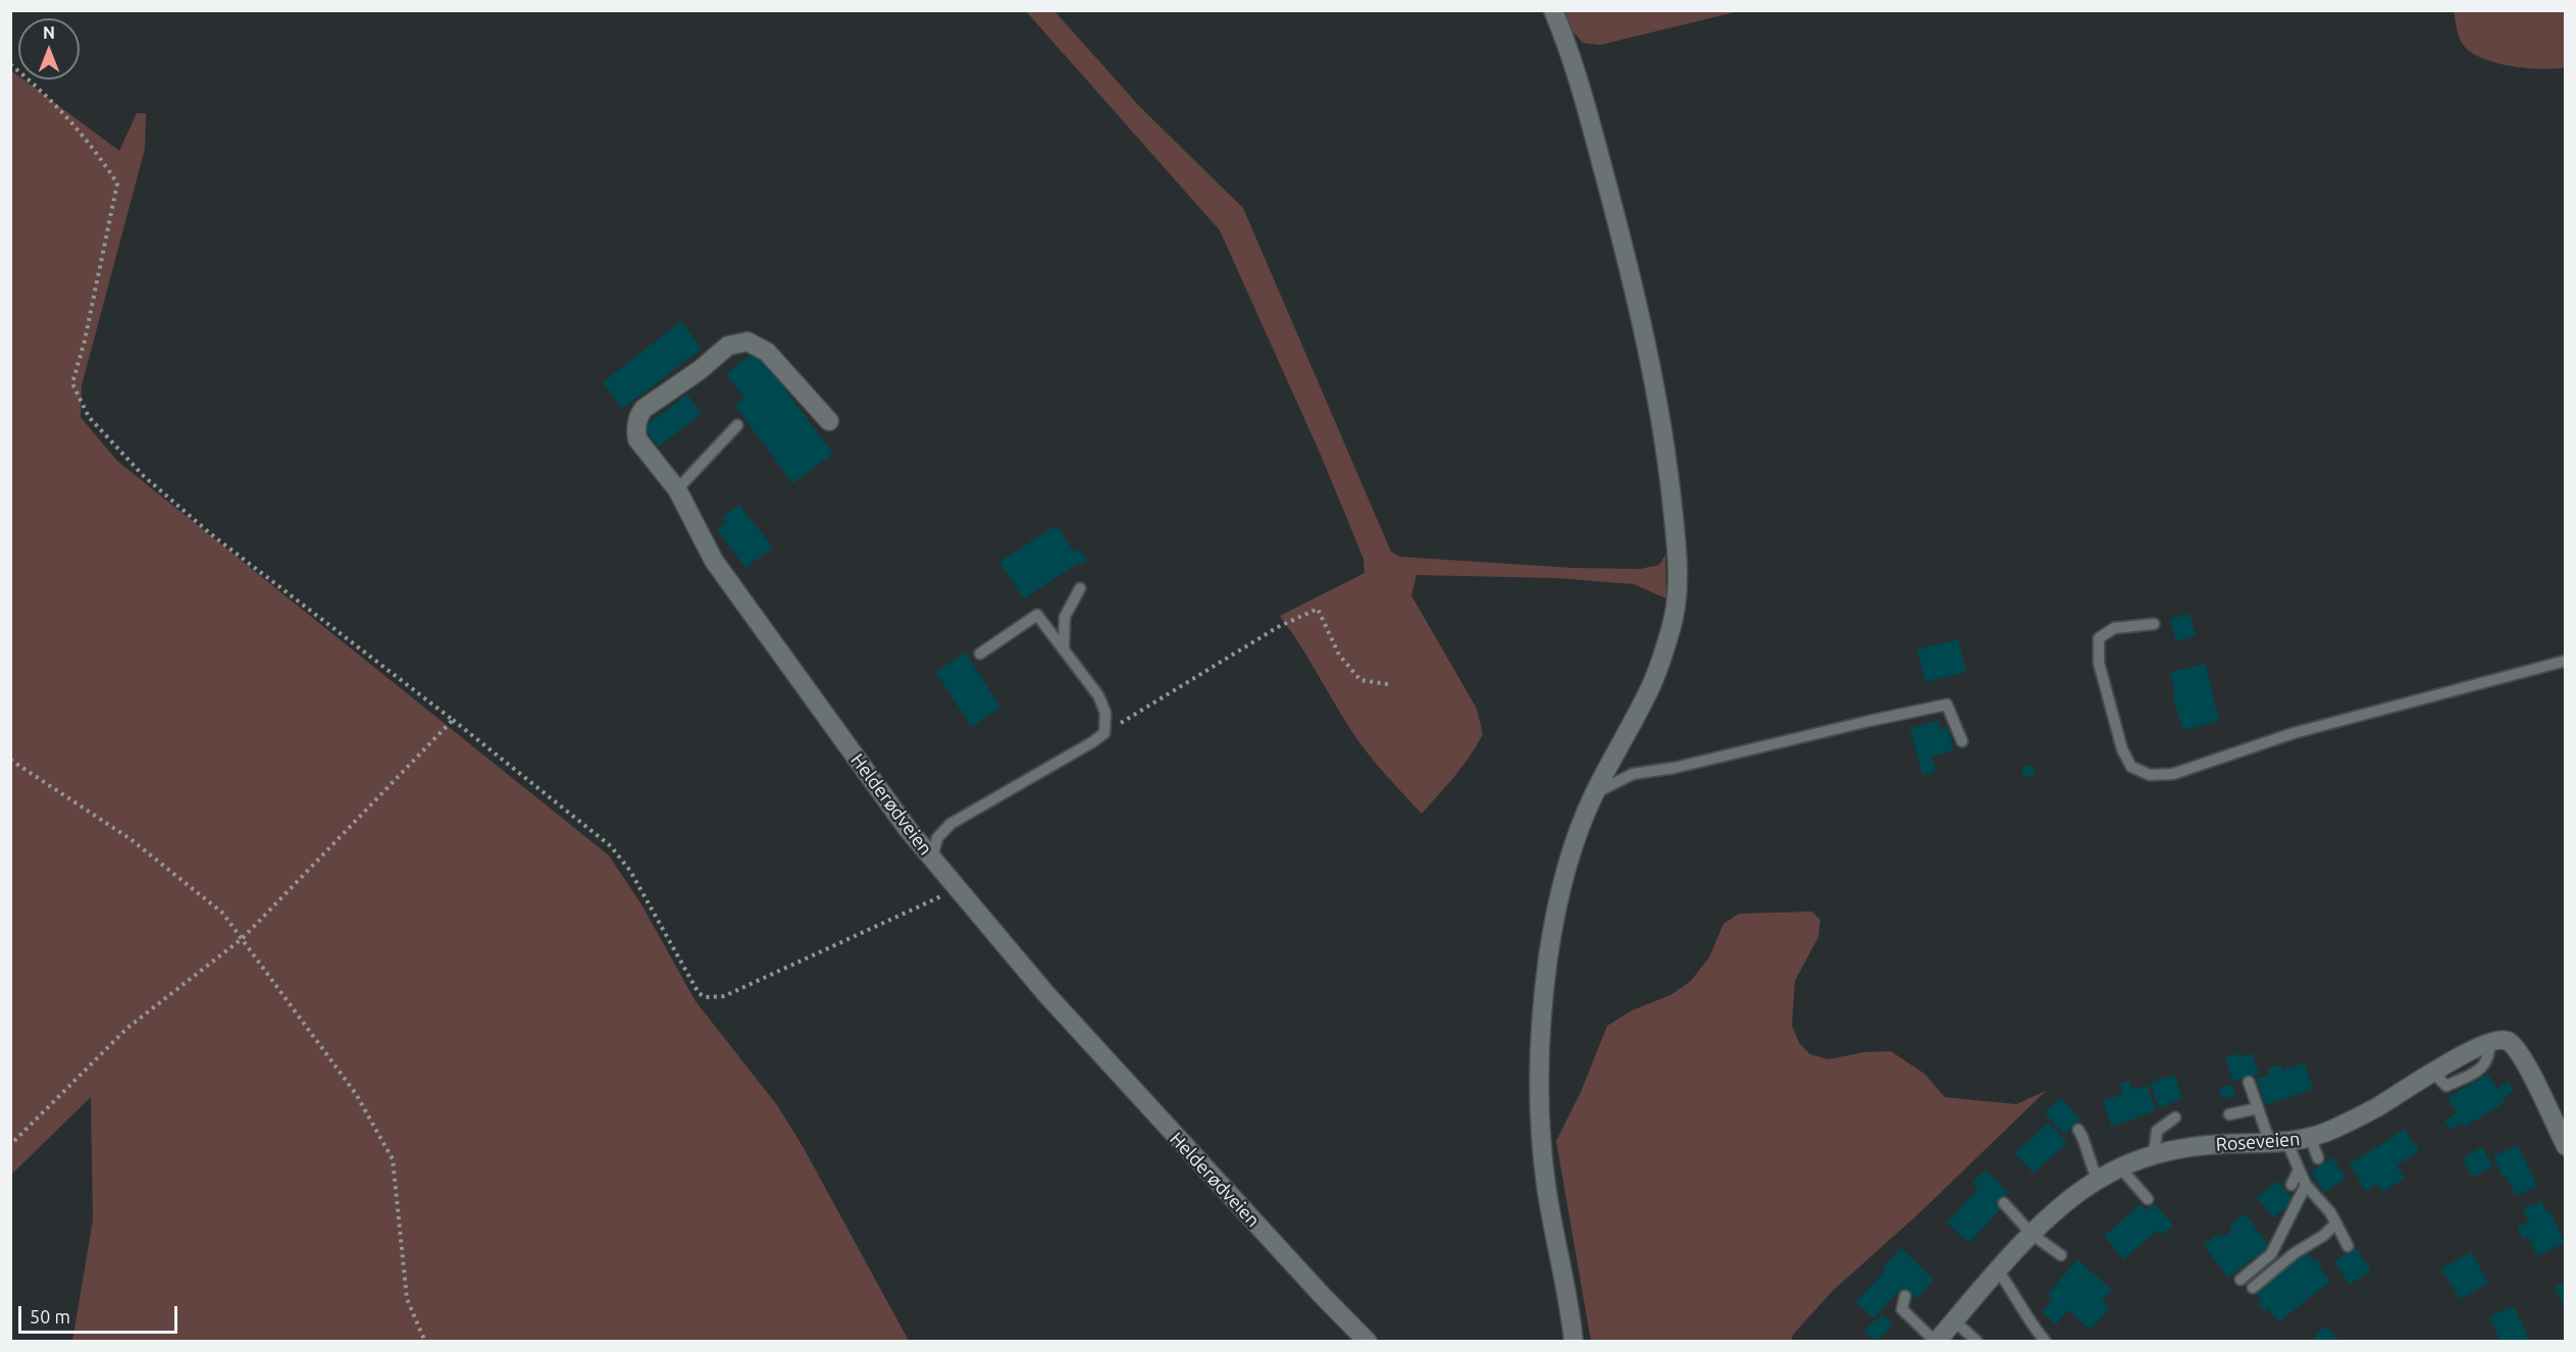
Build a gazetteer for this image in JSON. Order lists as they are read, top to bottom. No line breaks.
{"streets":{"street":["Helderødveien","Roseveien"]},"scale_bar":"50 m","north":"top"}
